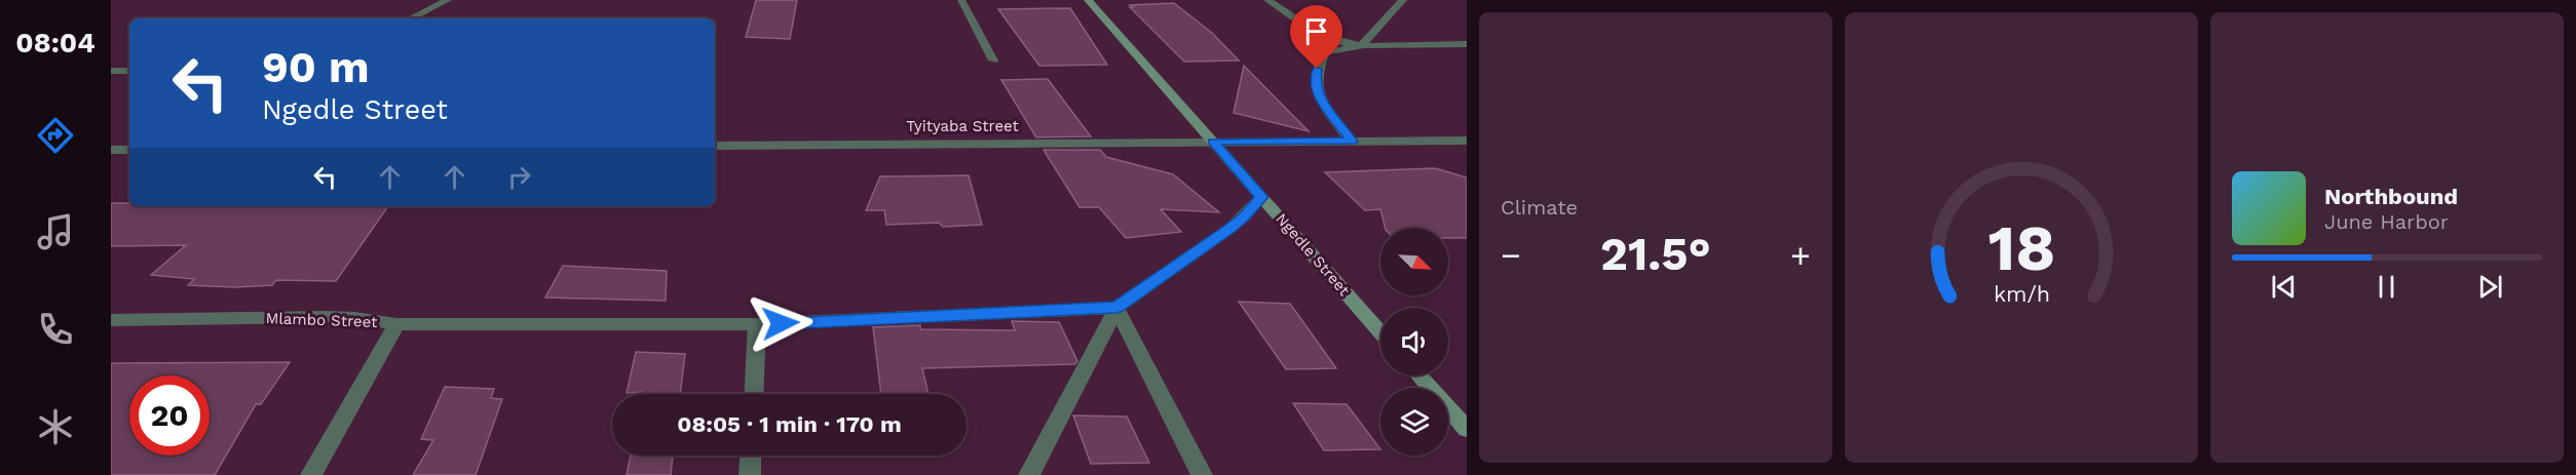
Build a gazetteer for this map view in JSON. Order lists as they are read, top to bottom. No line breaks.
{"streets":{"street":["Tyityaba Street","Ngedle Street","Mlambo Street"]},"crossings":[["Tyityaba Street","Ngedle Street"]],"north":"bottom right","page":{"tabs":"08:04","tile":"Climate","turn":["90 m","Ngedle Street"],"song":["Northbound","June Harbor"],"heat":["−","21.5°","+"],"limit":"20","trip":"08:05 · 1 min · 170 m","gauge":["18","km/h"]}}
